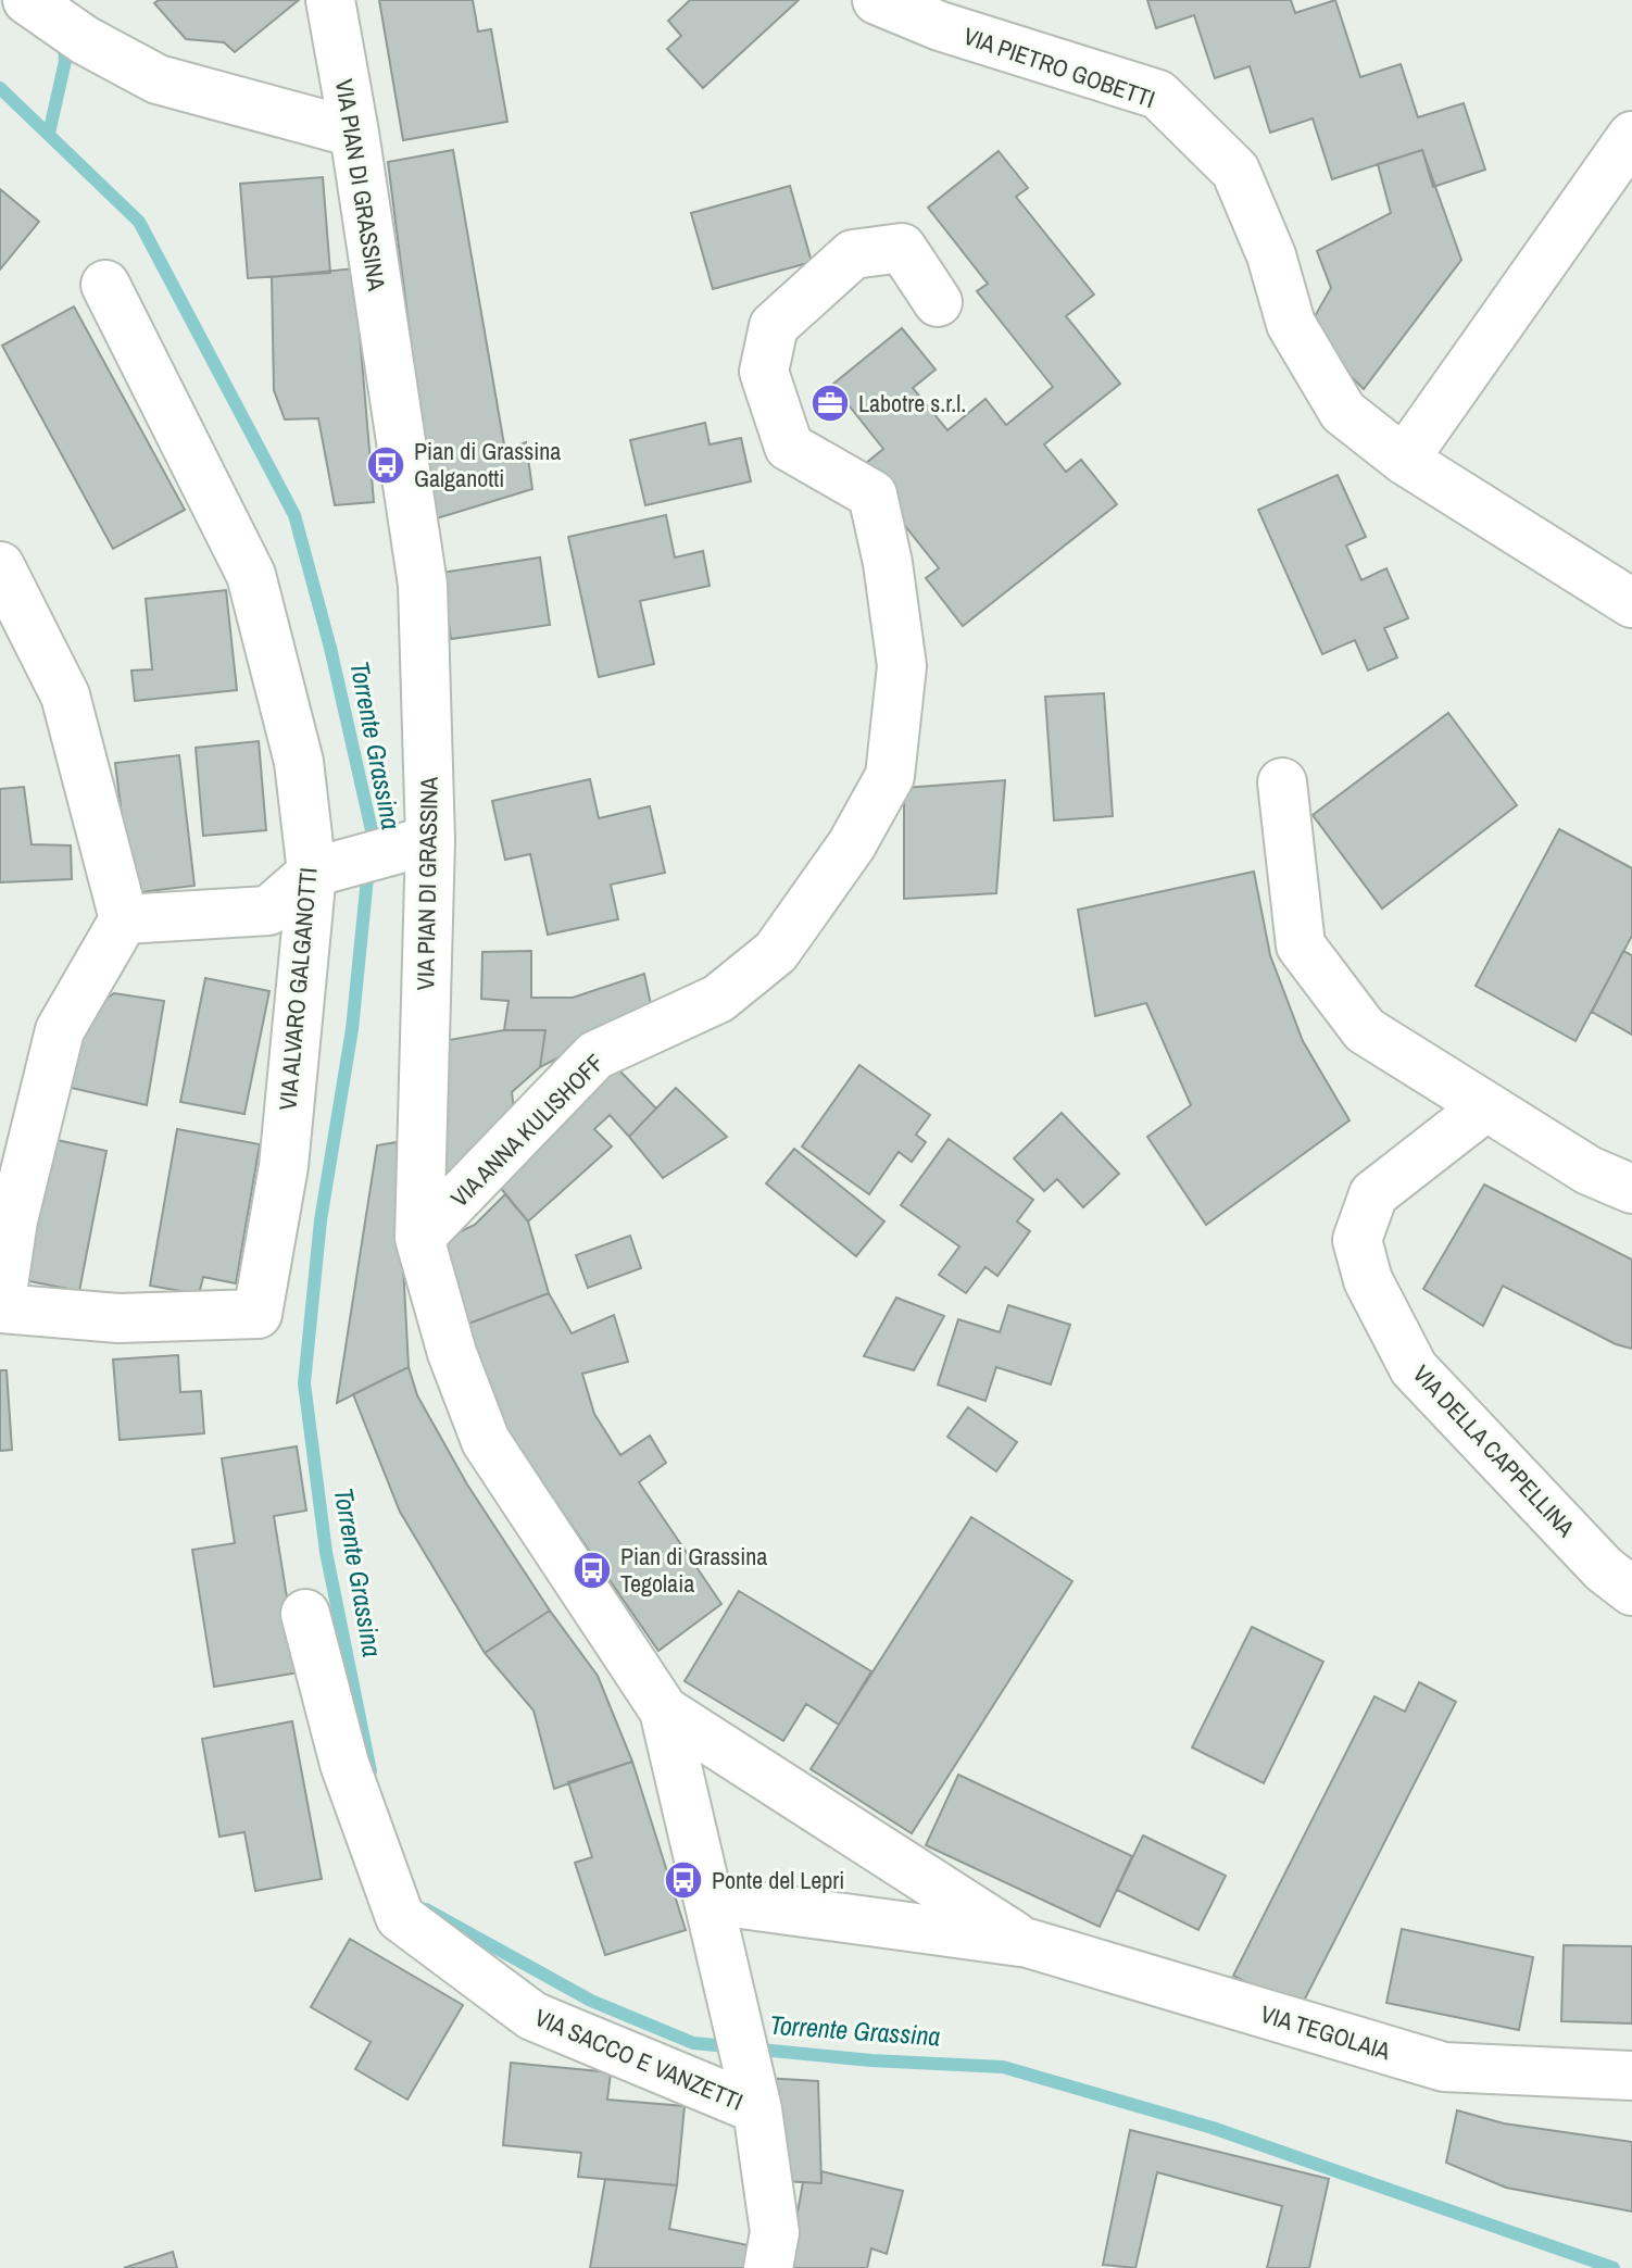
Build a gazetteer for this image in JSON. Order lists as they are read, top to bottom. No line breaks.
{"streets":{"street":["VIA PIETRO GOBETTI","VIA PIAN DI GRASSINA","VIA ALVARO GALGANOTTI","VIA ANNA KULISHOFF","VIA DELLA CAPPELLINA","VIA TEGOLAIA","VIA SACCO E VANZETTI"]},"crossings":[["VIA PIAN DI GRASSINA","VIA ANNA KULISHOFF"],["VIA PIAN DI GRASSINA","VIA TEGOLAIA"]],"water":["Torrente Grassina"],"places":{"office":["Labotre s.r.l."],"bus stop":["Pian di Grassina Galganotti","Pian di Grassina Tegolaia","Ponte del Lepri"]}}
